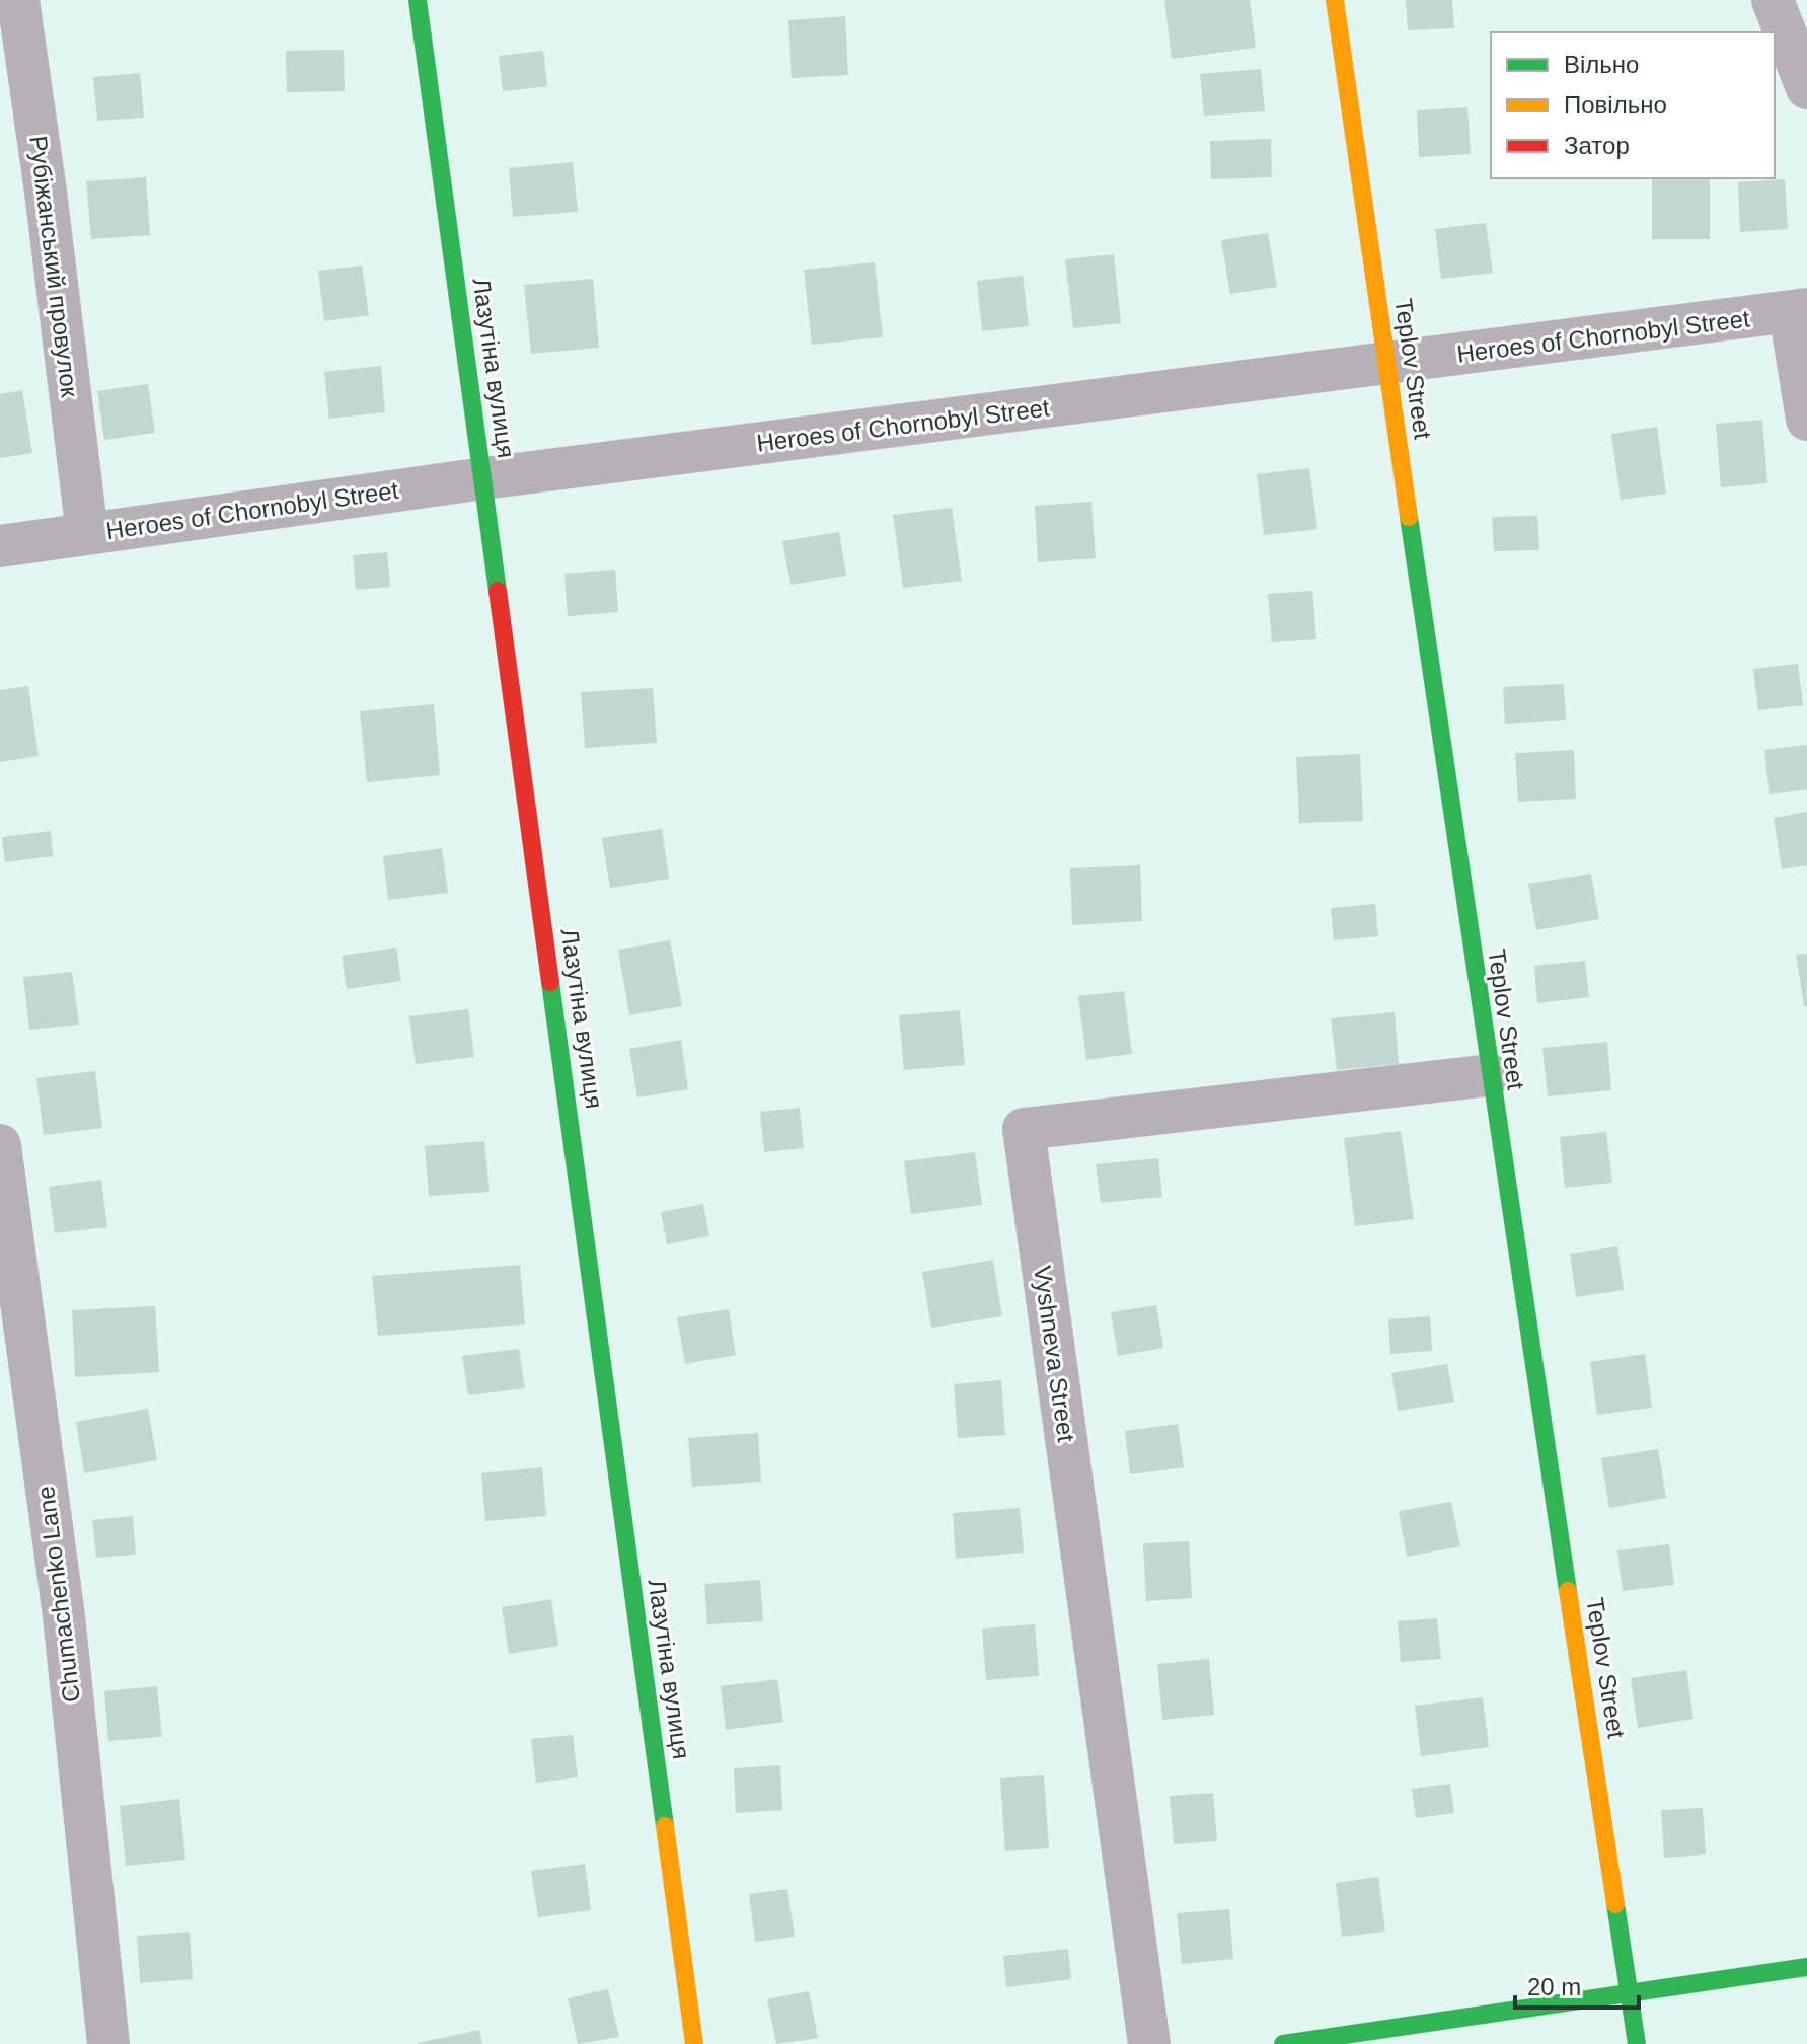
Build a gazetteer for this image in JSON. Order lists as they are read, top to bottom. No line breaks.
{"streets":{"street":["Рубіжанський провулок","Heroes of Chornobyl Street","Лазутіна вулиця","Teplov Street","Vyshneva Street","Chumachenko Lane"]},"crossings":[["Рубіжанський провулок","Heroes of Chornobyl Street"],["Heroes of Chornobyl Street","Лазутіна вулиця"],["Heroes of Chornobyl Street","Teplov Street"],["Teplov Street","Vyshneva Street"]],"legend":["Вільно","Повільно","Затор"],"scale_bar":"20 m"}
